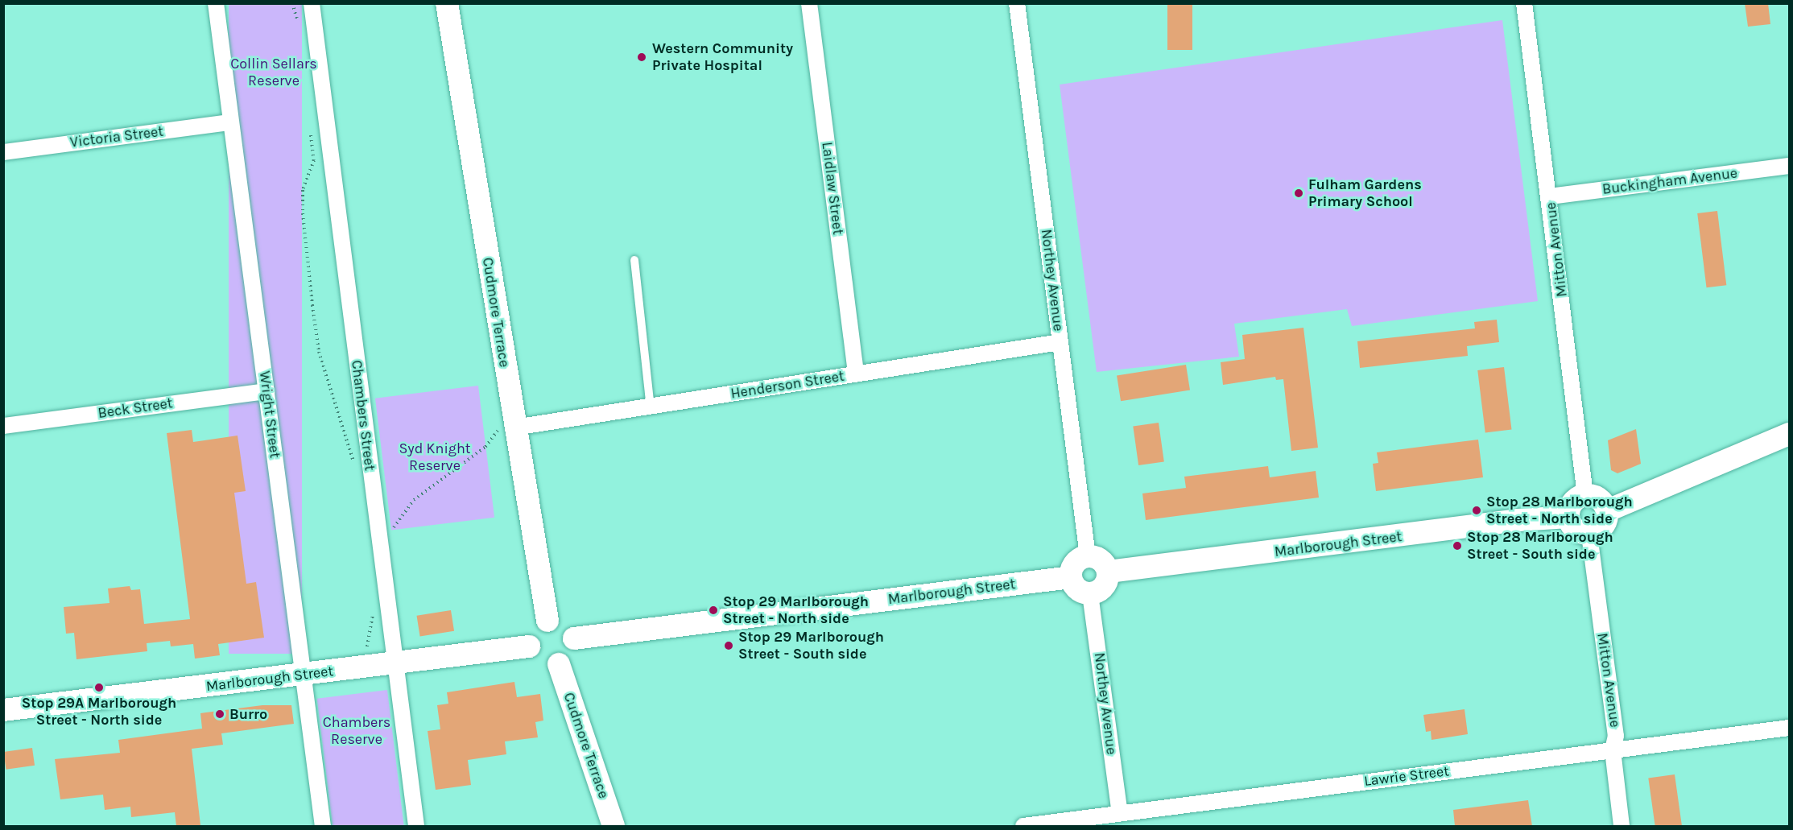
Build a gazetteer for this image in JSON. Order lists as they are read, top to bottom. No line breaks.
{"streets":{"street":["Victoria Street","Buckingham Avenue","Laidlaw Street","Mitton Avenue","Northey Avenue","Cudmore Terrace","Henderson Street","Beck Street","Wright Street","Chambers Street","Marlborough Street","Lawrie Street"]},"crossings":[["Victoria Street","Wright Street"],["Buckingham Avenue","Mitton Avenue"],["Laidlaw Street","Henderson Street"],["Mitton Avenue","Marlborough Street"],["Mitton Avenue","Lawrie Street"],["Northey Avenue","Henderson Street"],["Northey Avenue","Marlborough Street"],["Northey Avenue","Lawrie Street"],["Cudmore Terrace","Henderson Street"],["Cudmore Terrace","Marlborough Street"],["Beck Street","Wright Street"],["Wright Street","Marlborough Street"],["Chambers Street","Marlborough Street"]],"parks":["Collin Sellars Reserve","Syd Knight Reserve","Chambers Reserve"],"places":["Western Community Private Hospital","Fulham Gardens Primary School","Stop 28 Marlborough Street - North side","Stop 28 Marlborough Street - South side","Stop 29 Marlborough Street - North side","Stop 29 Marlborough Street - South side","Stop 29A Marlborough Street - North side","Burro"]}
